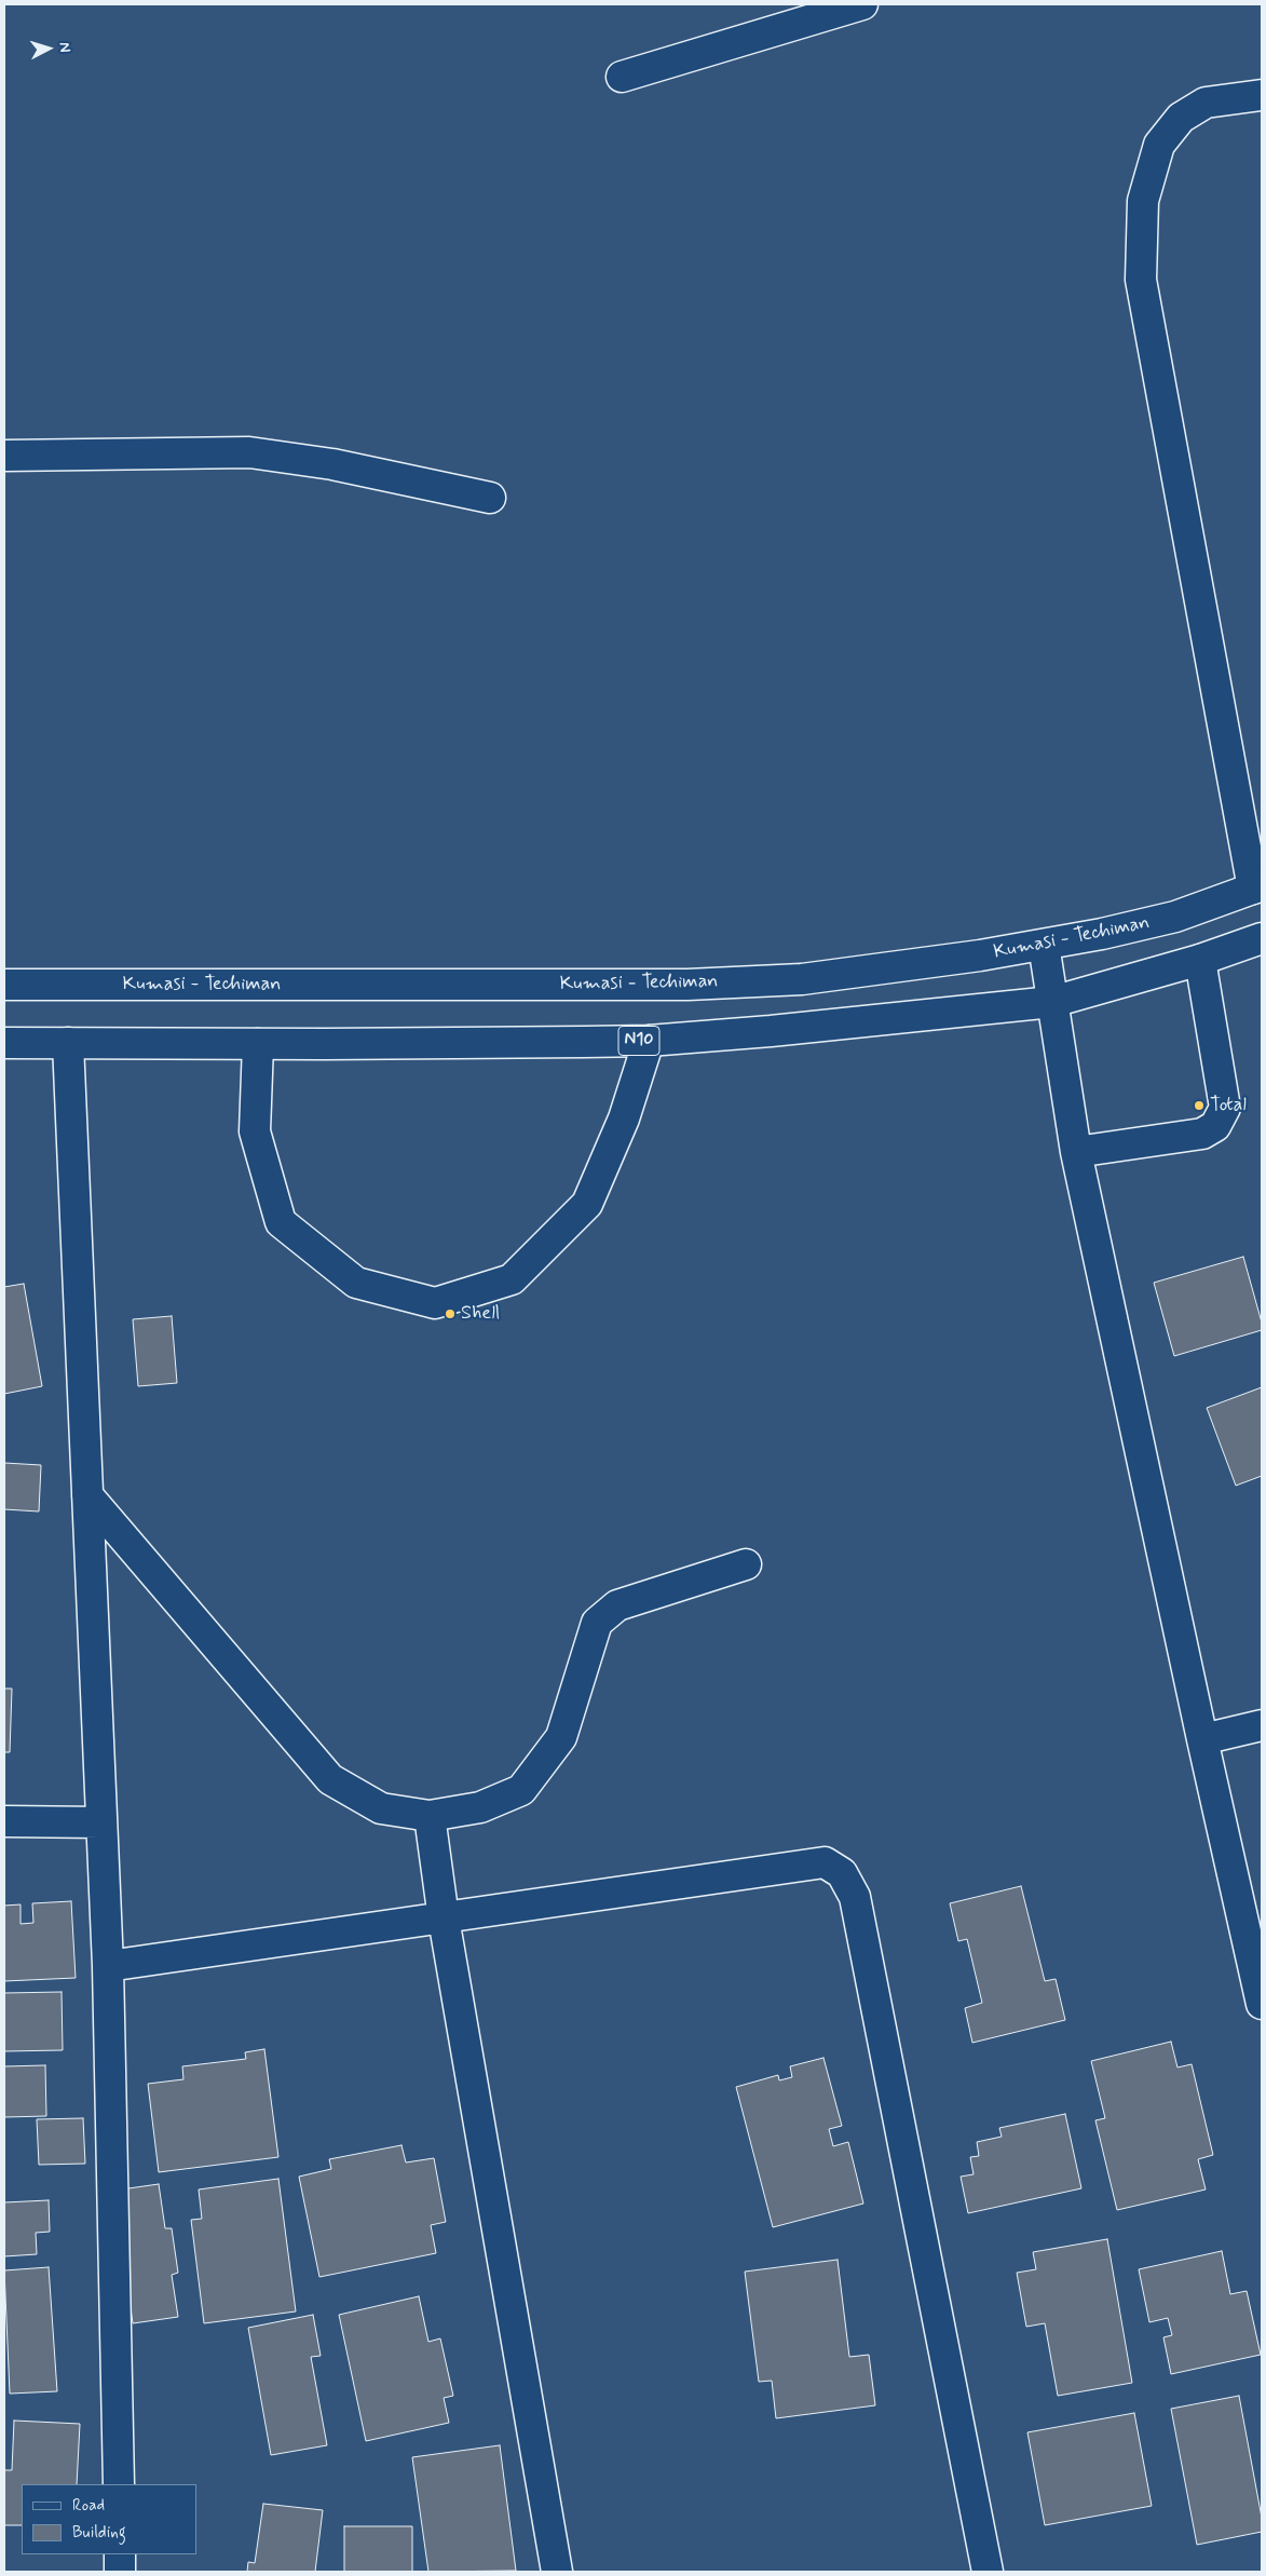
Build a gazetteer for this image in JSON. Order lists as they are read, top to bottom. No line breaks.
{"streets":{"main road":["Kumasi - Techiman","N10"]},"places":["Total","Shell"],"legend":["Road","Building"],"north":"right"}
